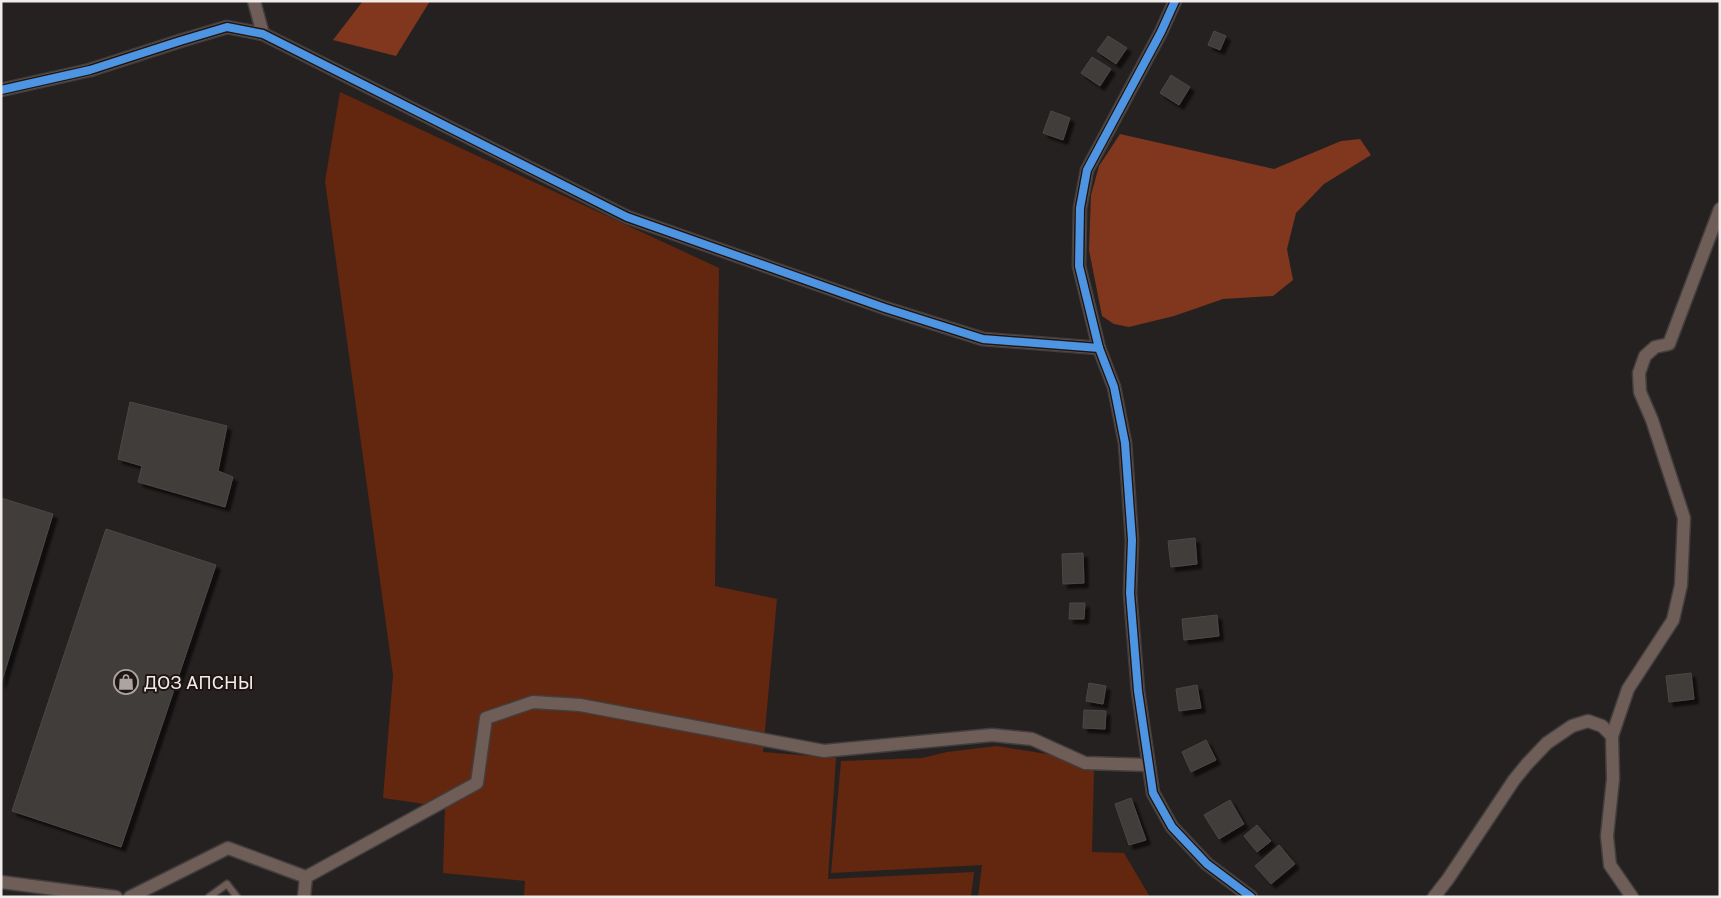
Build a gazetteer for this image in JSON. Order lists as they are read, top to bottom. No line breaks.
{"places":{"shop":["ДОЗ АПСНЫ"]}}
